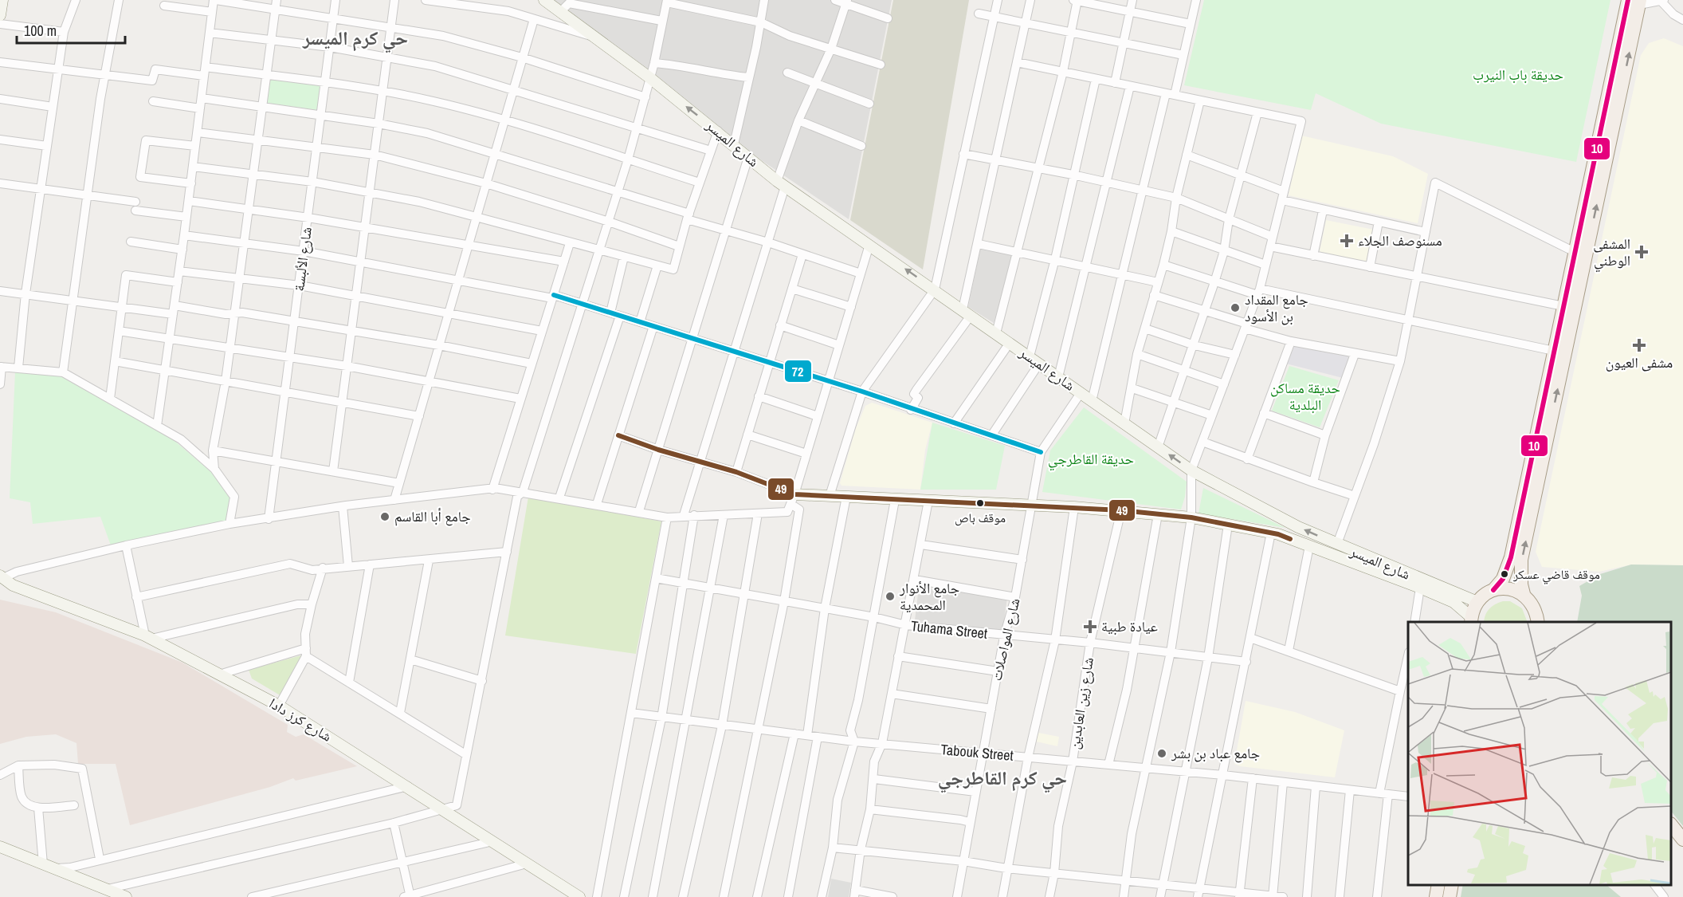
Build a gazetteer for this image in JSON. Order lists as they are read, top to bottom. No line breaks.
{"streets":{"main road":["شارع الميسر","شارع كرز دادا"],"street":["شارع الألبسة","Tuhama Street","شارع المواصلات","شارع زين العابدين","Tabouk Street"]},"crossings":[["شارع الميسر","شارع المواصلات"],["Tuhama Street","شارع المواصلات"],["Tuhama Street","شارع زين العابدين"],["شارع المواصلات","Tabouk Street"],["شارع زين العابدين","Tabouk Street"]],"districts":["حي كرم الميسر","حي كرم القاطرجي"],"parks":["حديقة باب النيرب","حديقة مساكن البلدية","حديقة القاطرجي"],"places":{"health":["مسنوصف الجلاء","المشفى الوطني","مشفى العيون","عيادة طبية"],"other":["جامع المقداد بن الأسود","موقف باص","جامع أبا القاسم","موقف قاضي عسكر","جامع الأنوار المحمدية","جامع عباد بن بشر"]},"lines":["transit line 10","transit line 72","transit line 49"],"scale_bar":"100 m"}
